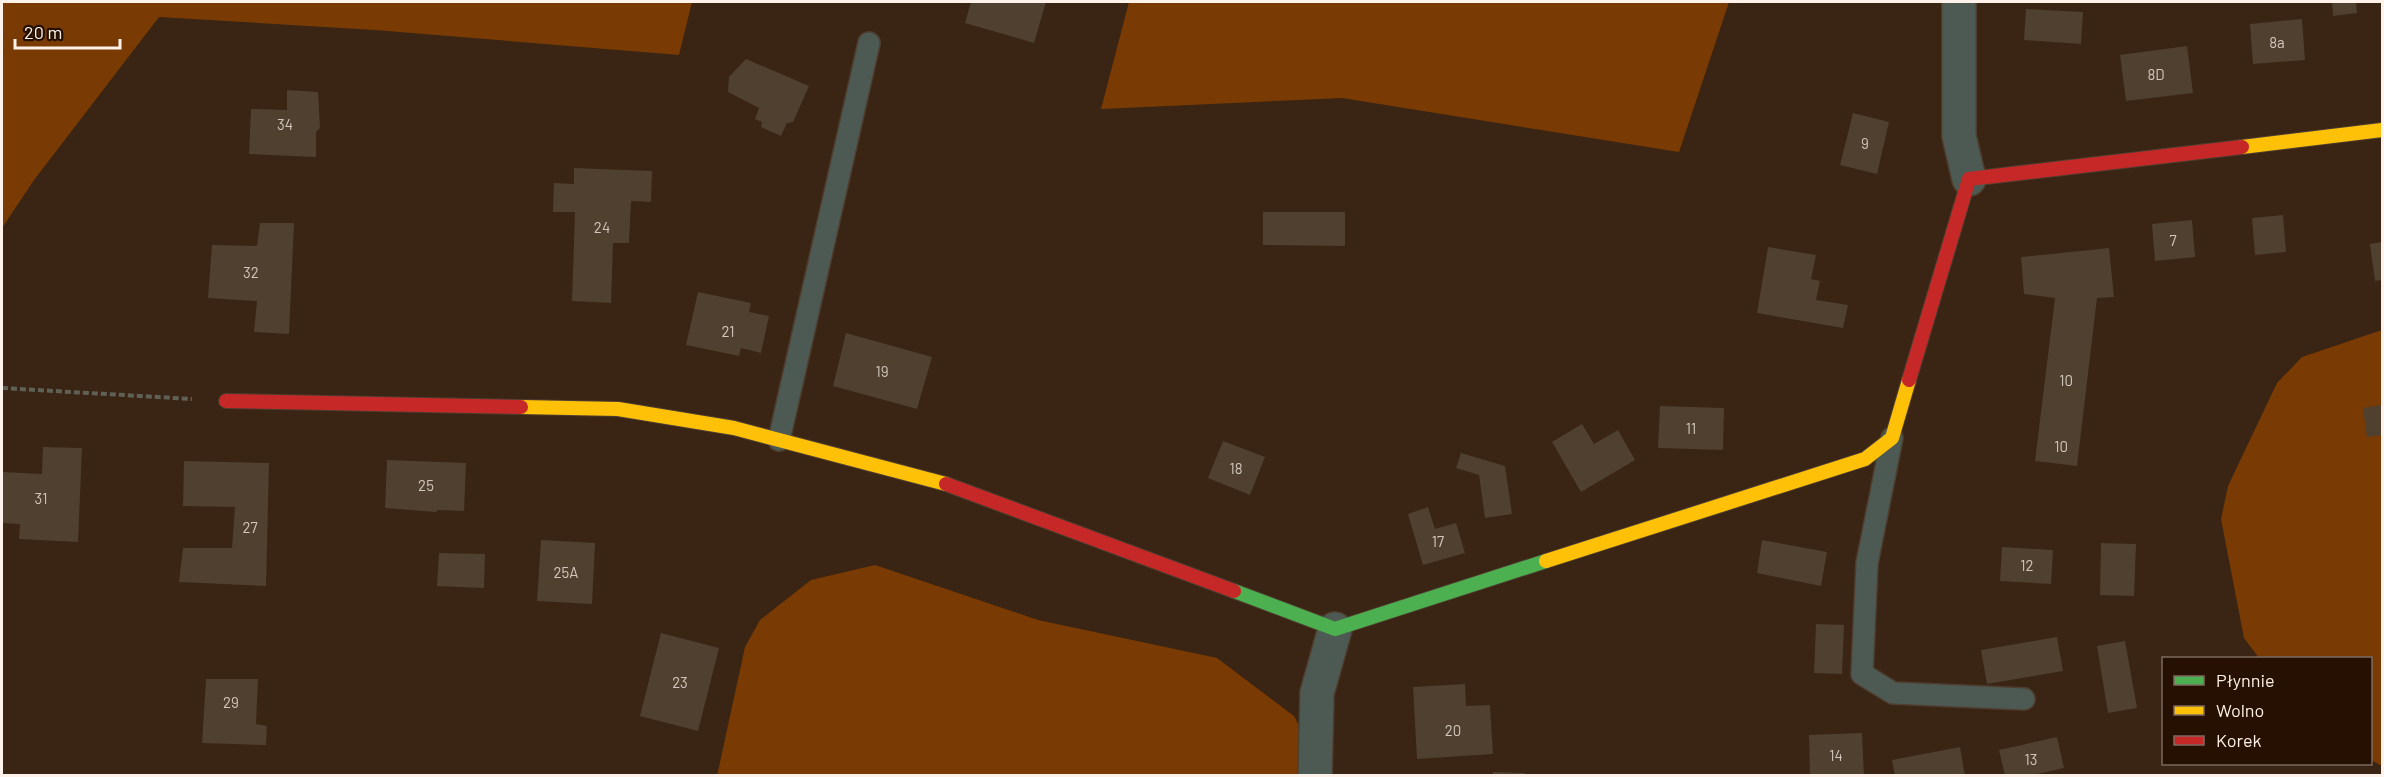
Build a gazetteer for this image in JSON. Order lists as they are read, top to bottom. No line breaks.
{"house_numbers":["8a","8D","34","9","24","7","32","21","19","10","11","10","18","25","31","27","17","12","25A","23","29","20","14","13"],"legend":["Płynnie","Wolno","Korek"],"scale_bar":"20 m"}
